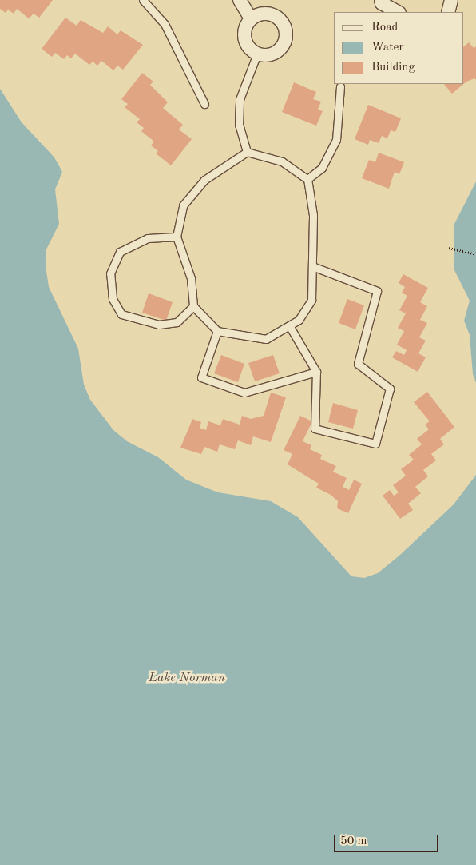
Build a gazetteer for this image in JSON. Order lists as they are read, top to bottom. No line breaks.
{"water":["Lake Norman"],"legend":["Road","Water","Building"],"scale_bar":"50 m"}
